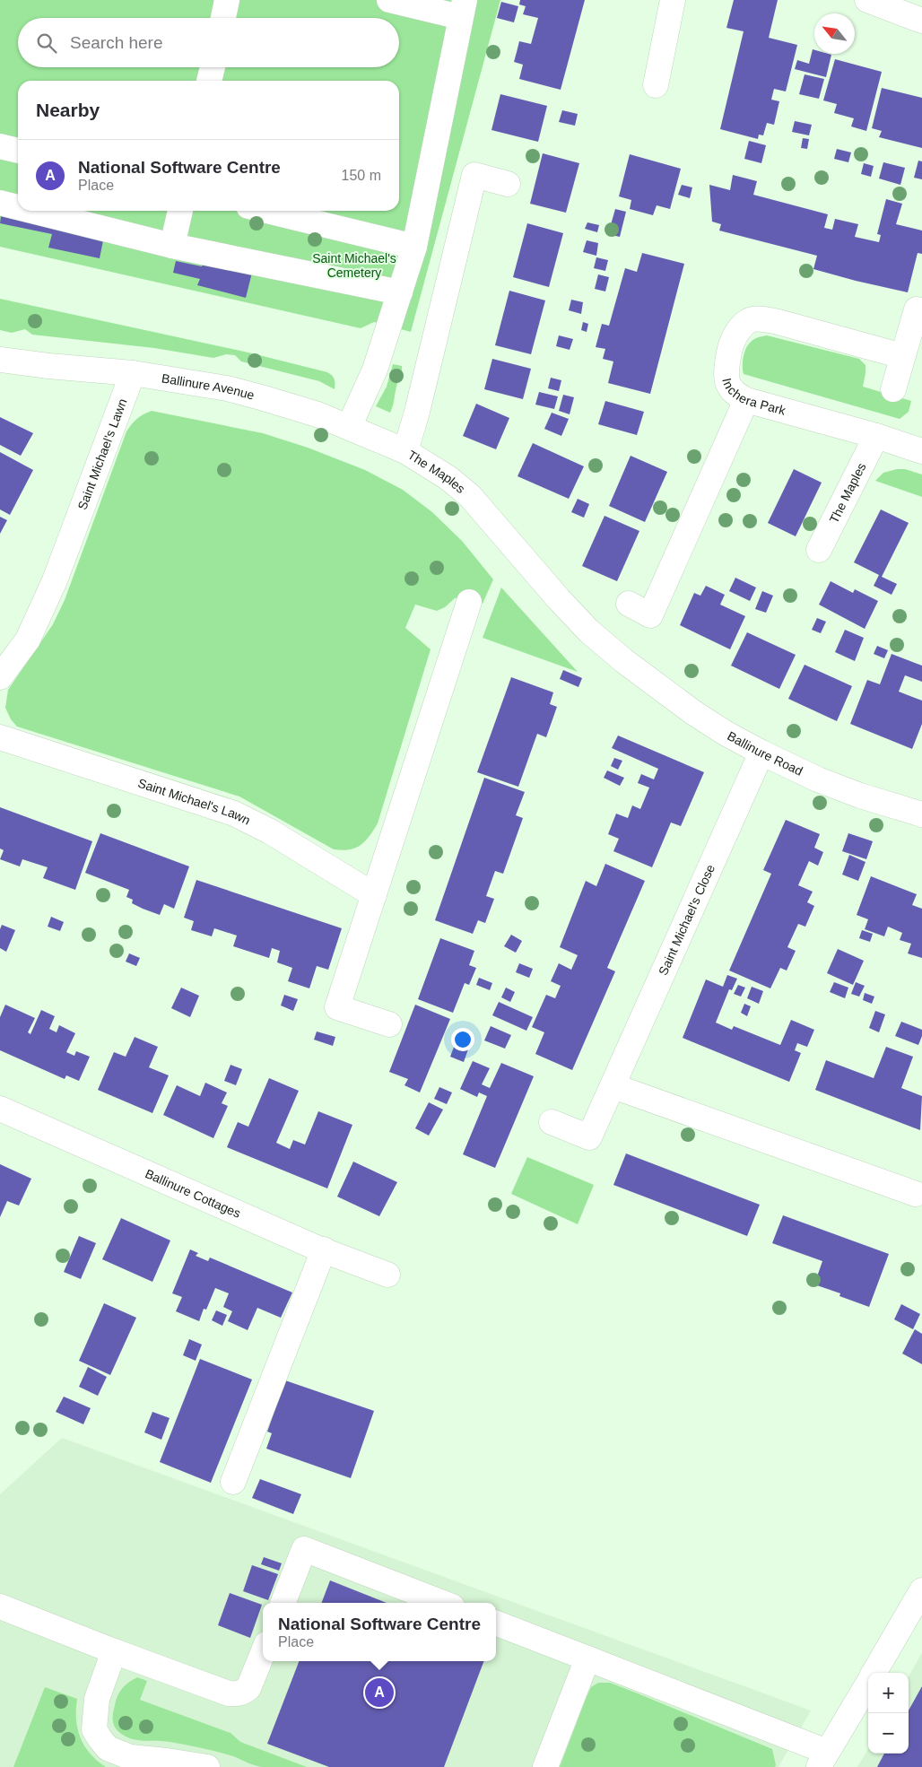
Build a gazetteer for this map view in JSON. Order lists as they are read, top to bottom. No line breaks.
{"streets":{"street":["Ballinure Avenue","Inchera Park","Saint Michael's Lawn","The Maples","Ballinure Road","Saint Michael's Close","Ballinure Cottages"]},"crossings":[["Ballinure Avenue","Saint Michael's Lawn"],["Ballinure Avenue","The Maples"],["Inchera Park","The Maples"],["The Maples","Ballinure Road"],["Ballinure Road","Saint Michael's Close"]],"parks":["Saint Michael's Cemetery"],"north":"top left","page":{"search":"Search here","heading":"Nearby","list":[{"mark":"A","name":"National Software Centre","note":"Place","value":"150 m"}],"popup":["National Software Centre","Place"],"map_buttons":["+","−"],"pins":"A"}}
